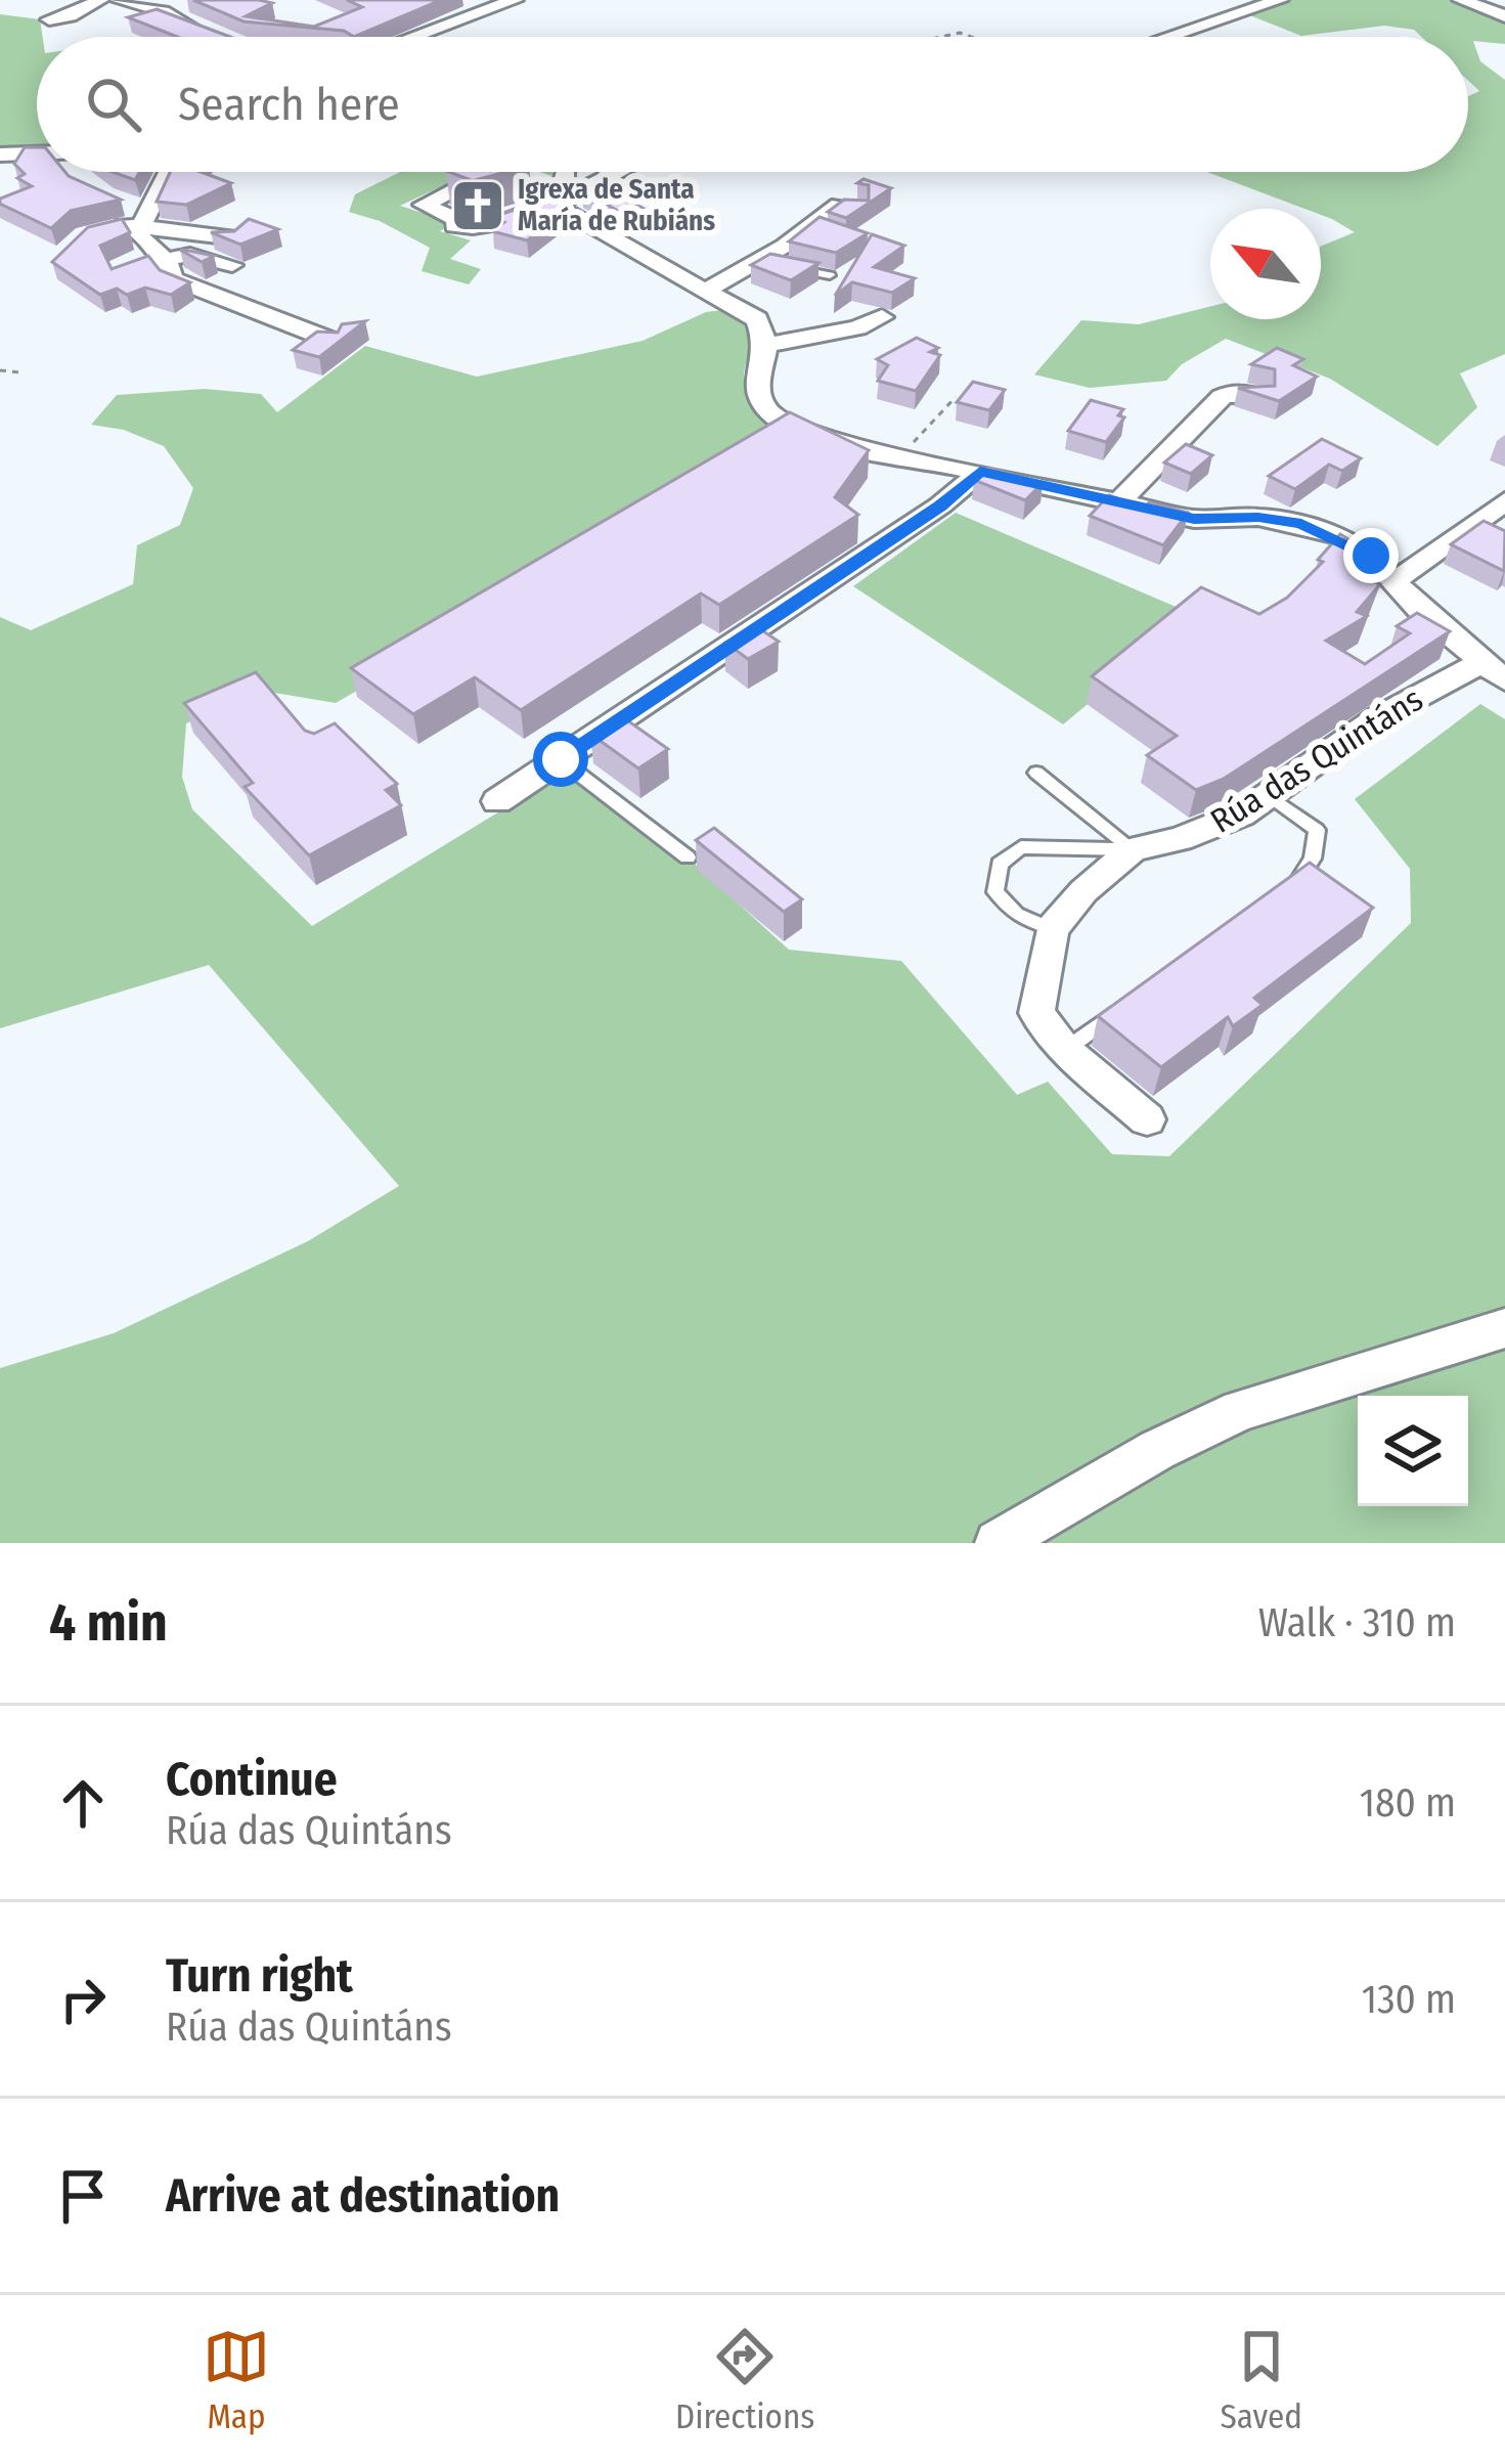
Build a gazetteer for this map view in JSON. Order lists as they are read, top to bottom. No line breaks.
{"streets":{"street":["Rúa das Quintáns"]},"places":{"church":["Igrexa de Santa María de Rubiáns"]},"north":"top left","page":{"search":"Search here","heading":["4 min","Walk · 310 m"],"list":[["Continue","Rúa das Quintáns","180 m"],["Turn right","Rúa das Quintáns","130 m"],"Arrive at destination"],"nav":["Map","Directions","Saved"]}}
